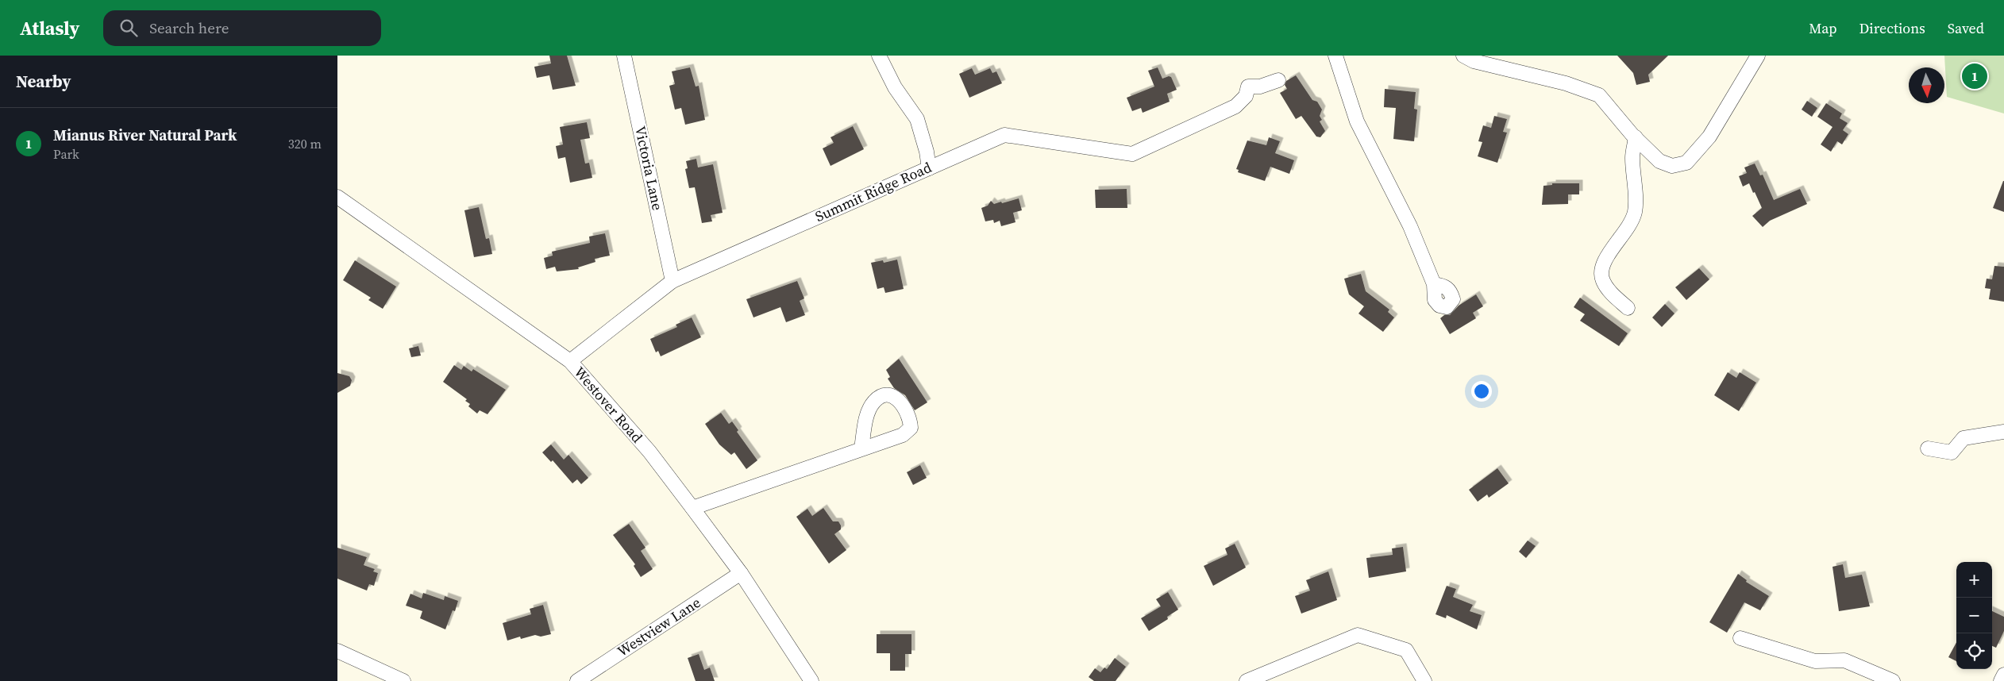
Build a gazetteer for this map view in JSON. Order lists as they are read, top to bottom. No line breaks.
{"streets":{"street":["Victoria Lane","Summit Ridge Road","Westover Road","Westview Lane"]},"crossings":[["Victoria Lane","Summit Ridge Road"],["Summit Ridge Road","Westover Road"],["Westover Road","Westview Lane"]],"north":"bottom","page":{"header":"Atlasly","search":"Search here","nav":["Map","Directions","Saved"],"heading":"Nearby","pins":"1","list":[{"mark":"1","name":"Mianus River Natural Park","note":"Park","value":"320 m"}],"map_buttons":["+","−"]}}
